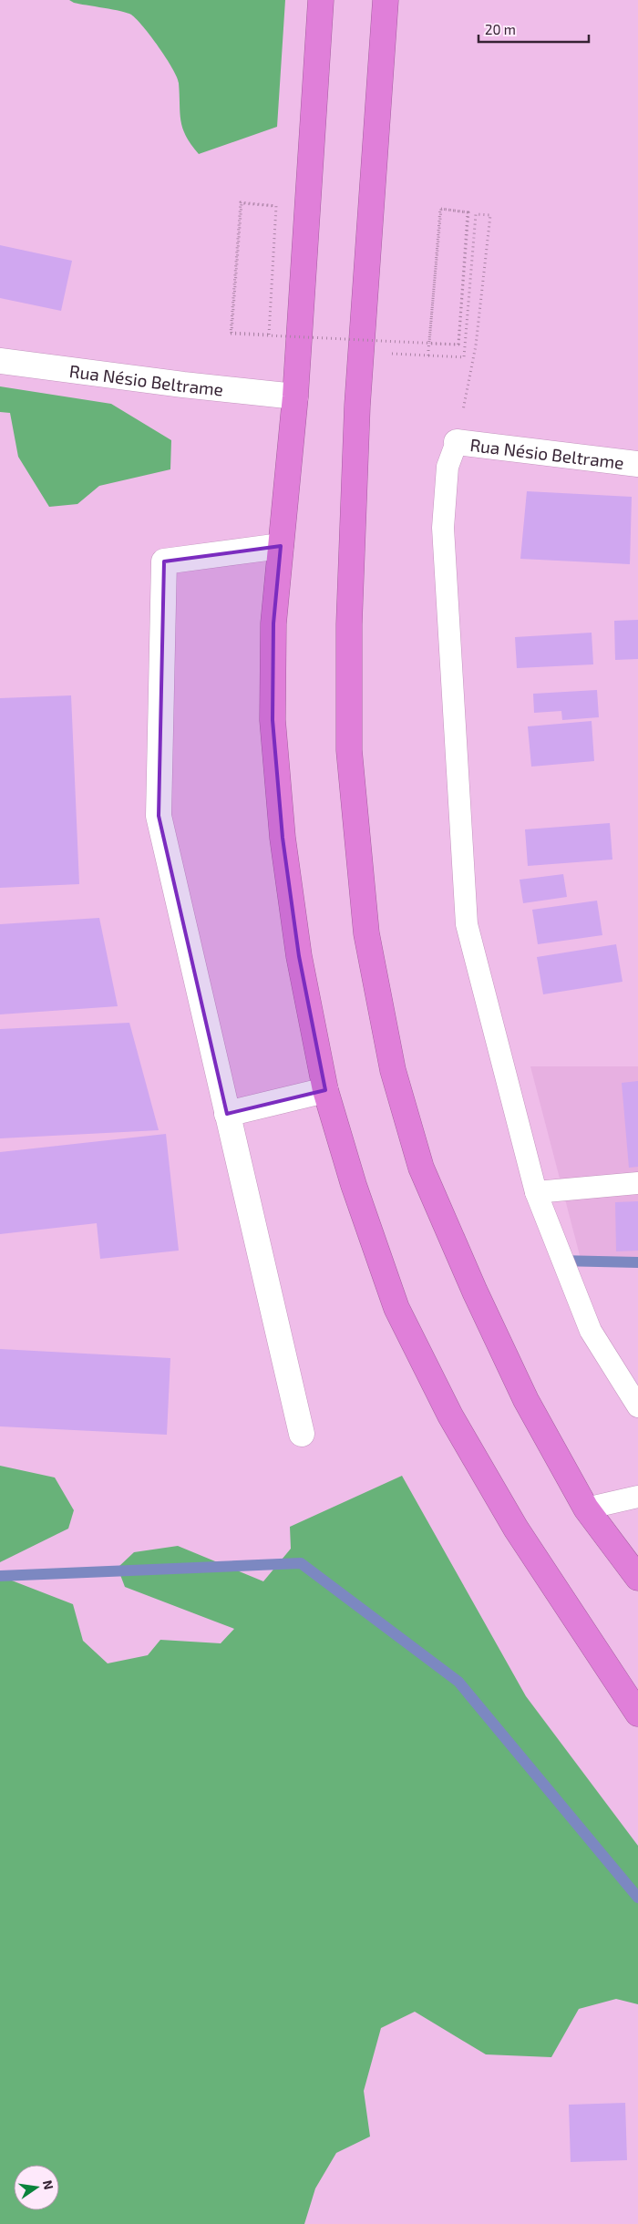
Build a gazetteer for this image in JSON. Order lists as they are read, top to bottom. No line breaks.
{"streets":{"street":["Rua Nésio Beltrame"]},"scale_bar":"20 m","north":"right"}
